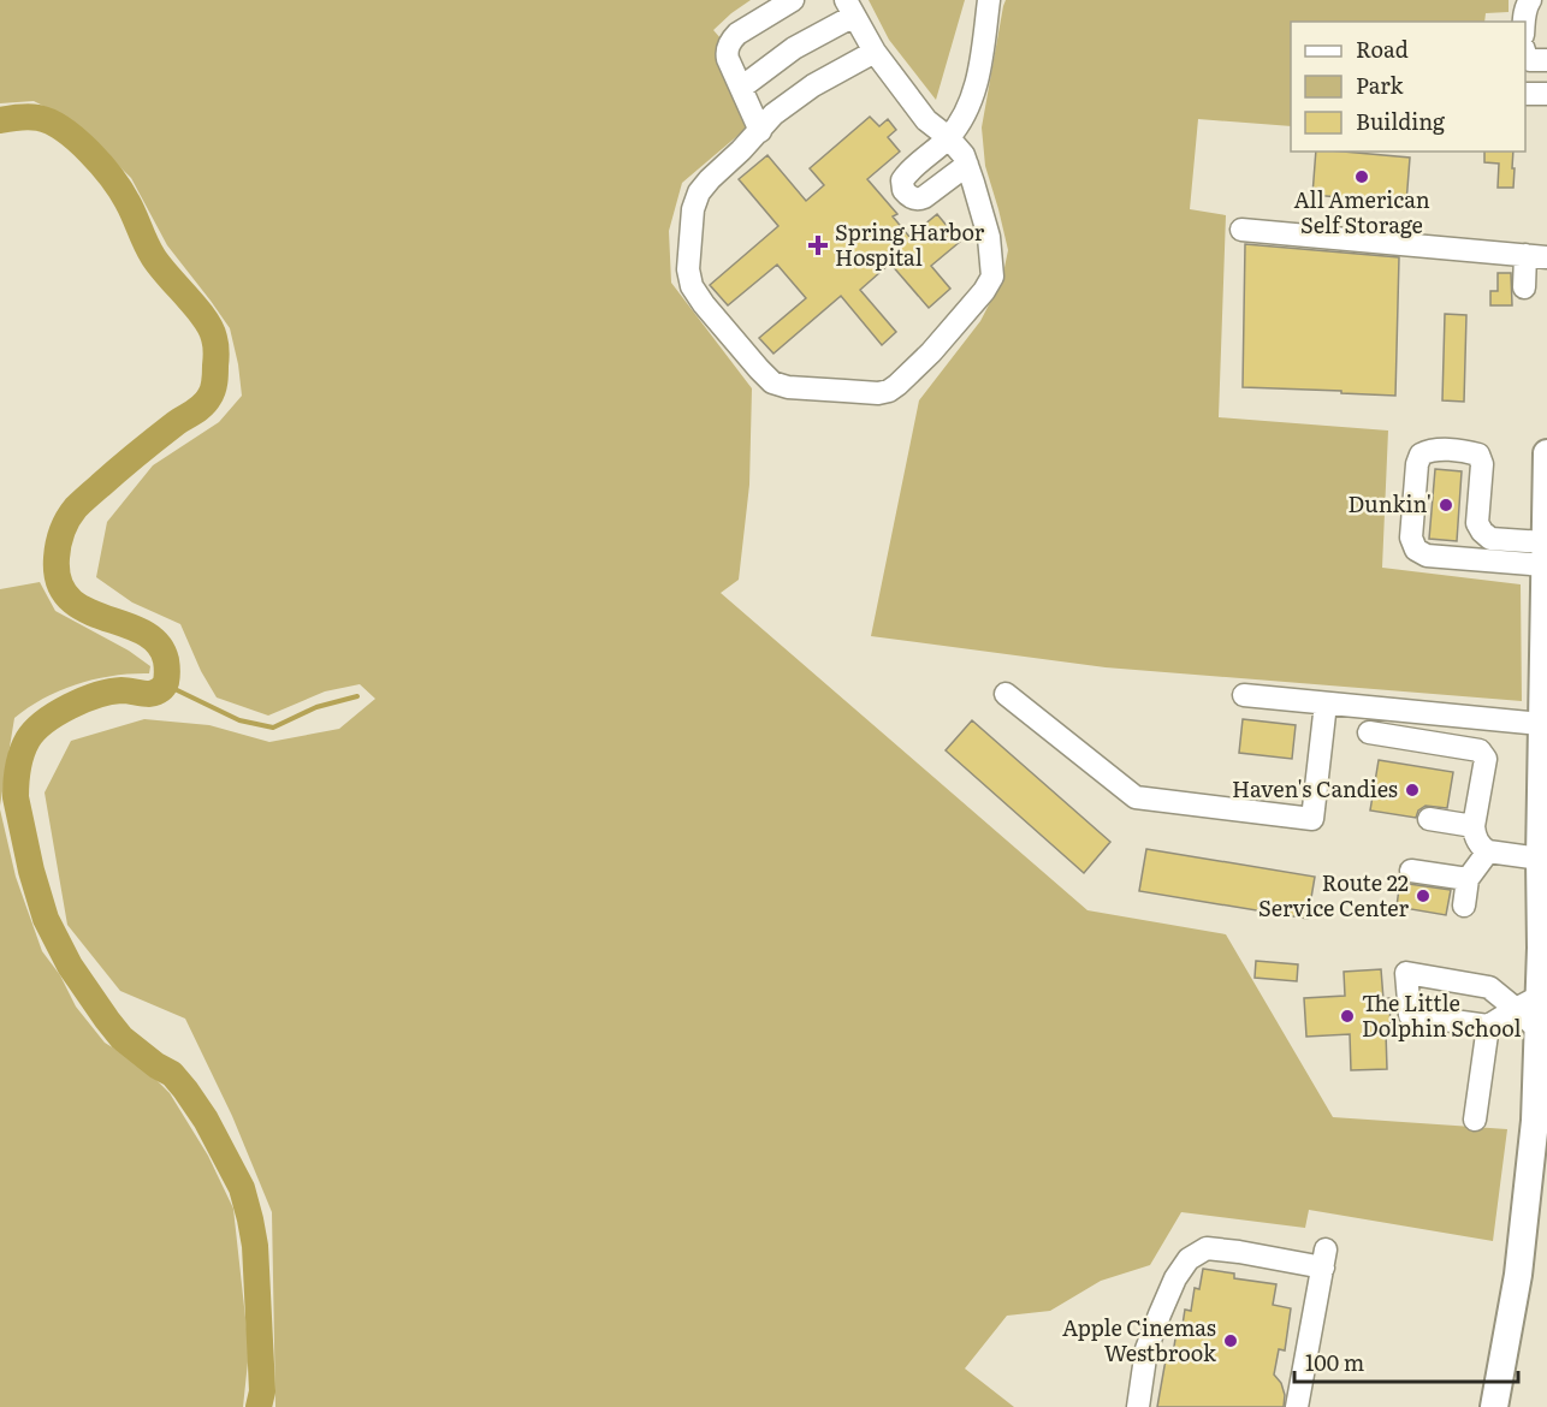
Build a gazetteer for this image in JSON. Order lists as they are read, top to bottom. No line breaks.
{"places":{"other":["All American Self Storage","Dunkin'","Haven's Candies","Route 22 Service Center","The Little Dolphin School","Apple Cinemas Westbrook"],"health":["Spring Harbor Hospital"]},"legend":["Road","Park","Building"],"scale_bar":"100 m"}
